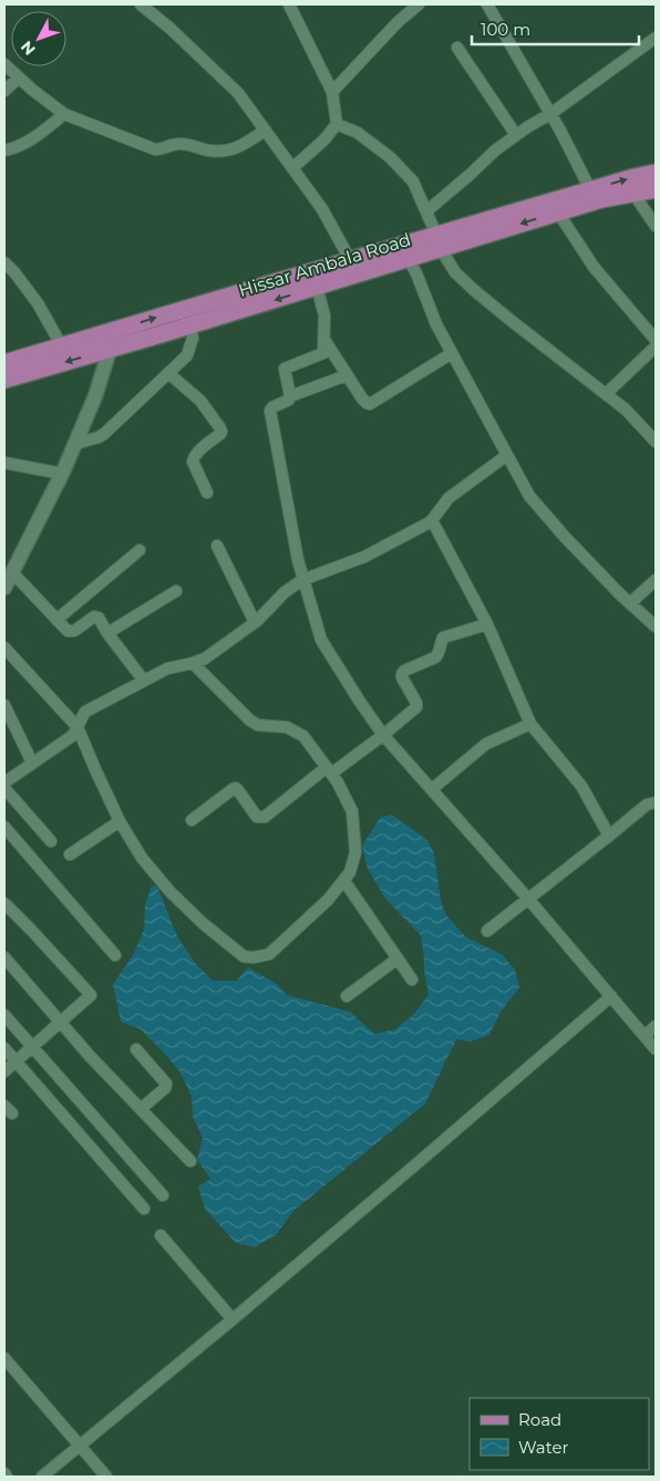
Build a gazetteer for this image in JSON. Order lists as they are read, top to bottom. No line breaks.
{"streets":{"main road":["Hissar Ambala Road"]},"legend":["Road","Water"],"scale_bar":"100 m","north":"bottom left"}
